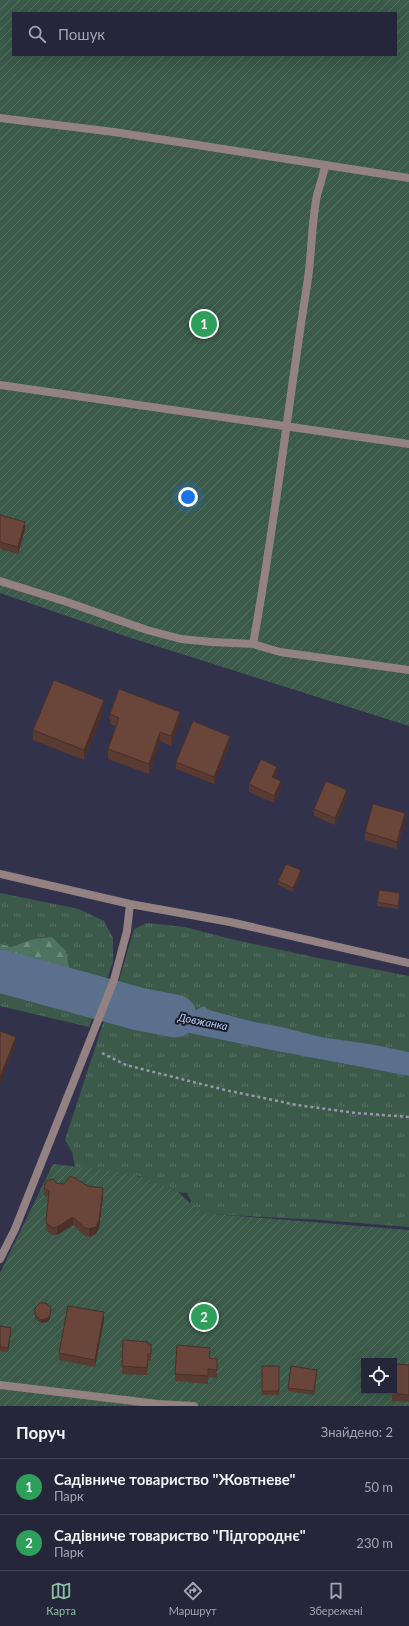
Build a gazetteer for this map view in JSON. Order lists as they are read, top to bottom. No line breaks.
{"water":["Довжанка"],"page":{"search":"Пошук","pins":["1","2"],"heading":["Поруч","Знайдено: 2"],"list":[{"mark":"1","name":"Садівниче товариство \"Жовтневе\"","note":"Парк","value":"50 m"},{"mark":"2","name":"Садівниче товариство \"Підгороднє\"","note":"Парк","value":"230 m"}],"nav":["Карта","Маршрут","Збережені"]}}
